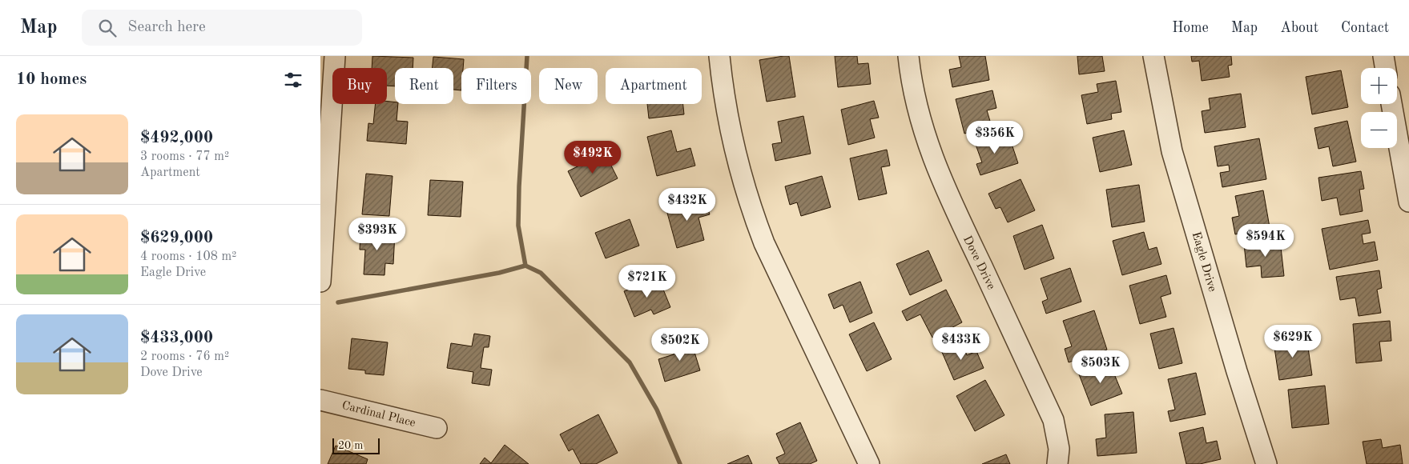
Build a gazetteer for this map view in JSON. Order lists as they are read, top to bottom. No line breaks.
{"streets":{"street":["Eagle Drive","Dove Drive","Cardinal Place"]},"scale_bar":"20 m","page":{"header":"Map","search":"Search here","nav":["Home","Map","About","Contact"],"heading":"10 homes","map_buttons":["+","−"],"chip":["Buy","Rent","Filters","New","Apartment"],"list":[{"name":"$492,000","note":"3 rooms · 77 m² · Apartment"},{"name":"$629,000","note":"4 rooms · 108 m² · Eagle Drive"},{"name":"$433,000","note":"2 rooms · 76 m² · Dove Drive"}],"price":["$356K","$492K","$432K","$393K","$594K","$721K","$629K","$433K","$502K","$503K"],"scale":"20 m"}}
